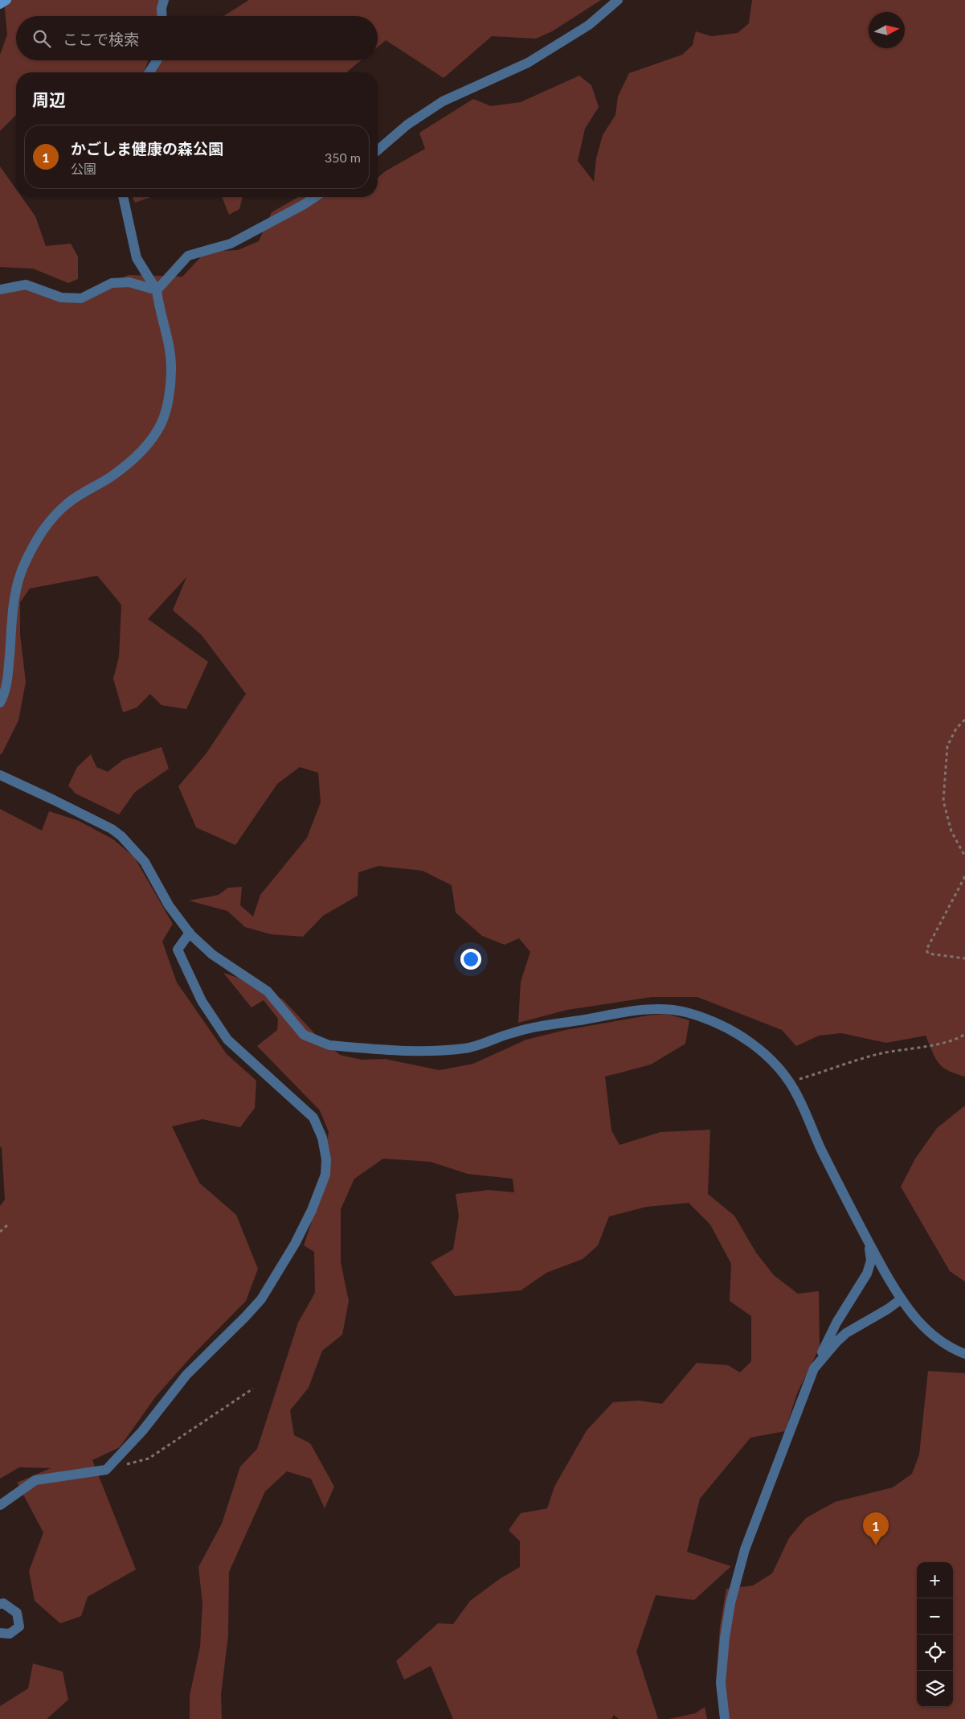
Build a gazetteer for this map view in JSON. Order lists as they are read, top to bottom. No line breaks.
{"north":"right","page":{"search":"ここで検索","heading":"周辺","list":[{"mark":"1","name":"かごしま健康の森公園","note":"公園","value":"350 m"}],"pins":"1","map_buttons":["+","−"]}}
